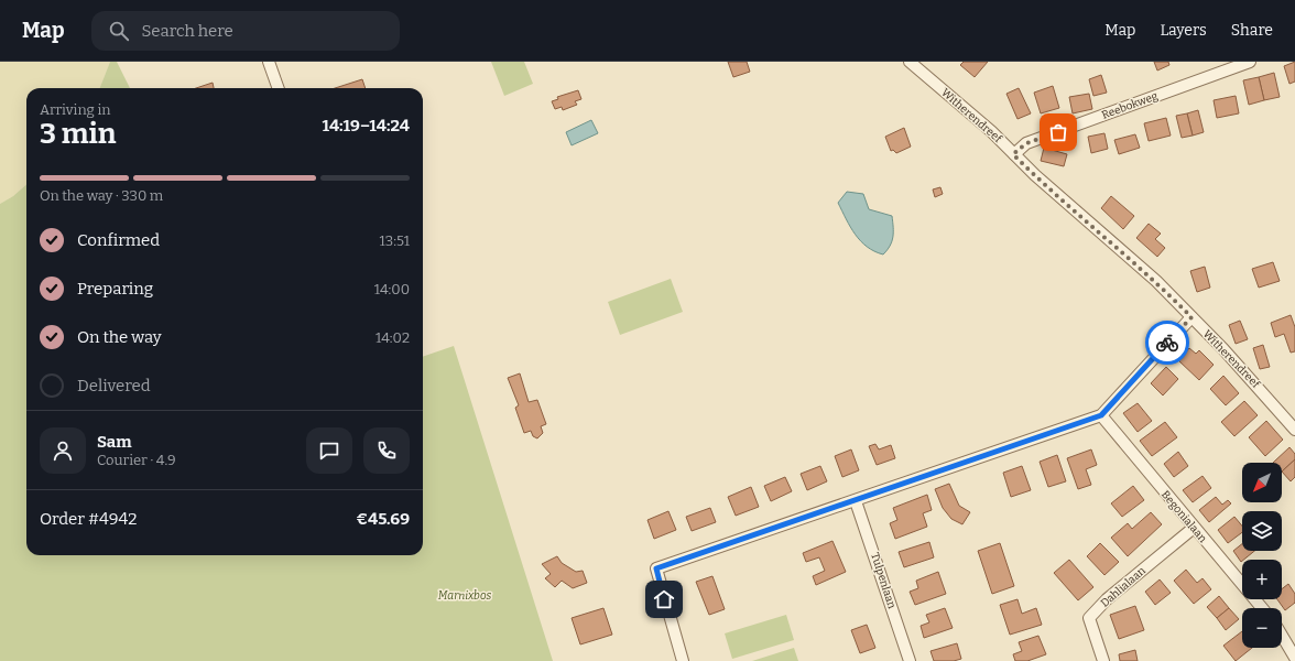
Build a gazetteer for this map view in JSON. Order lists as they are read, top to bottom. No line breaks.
{"streets":{"street":["Reebokweg","Witherendreef","Begonialaan","Tulpenlaan","Dahlialaan"]},"crossings":[["Reebokweg","Witherendreef"],["Begonialaan","Dahlialaan"]],"parks":["Marnixbos"],"north":"bottom left","page":{"header":"Map","search":"Search here","nav":["Map","Layers","Share"],"heading":["3 min","Arriving in","14:19–14:24"],"panel":["Sam","Courier · 4.9","Order #4942","€45.69"],"bar":"On the way · 330 m","list":[["Confirmed","13:51"],["Preparing","14:00"],["On the way","14:02"],"Delivered"],"map_buttons":["+","−"]}}
